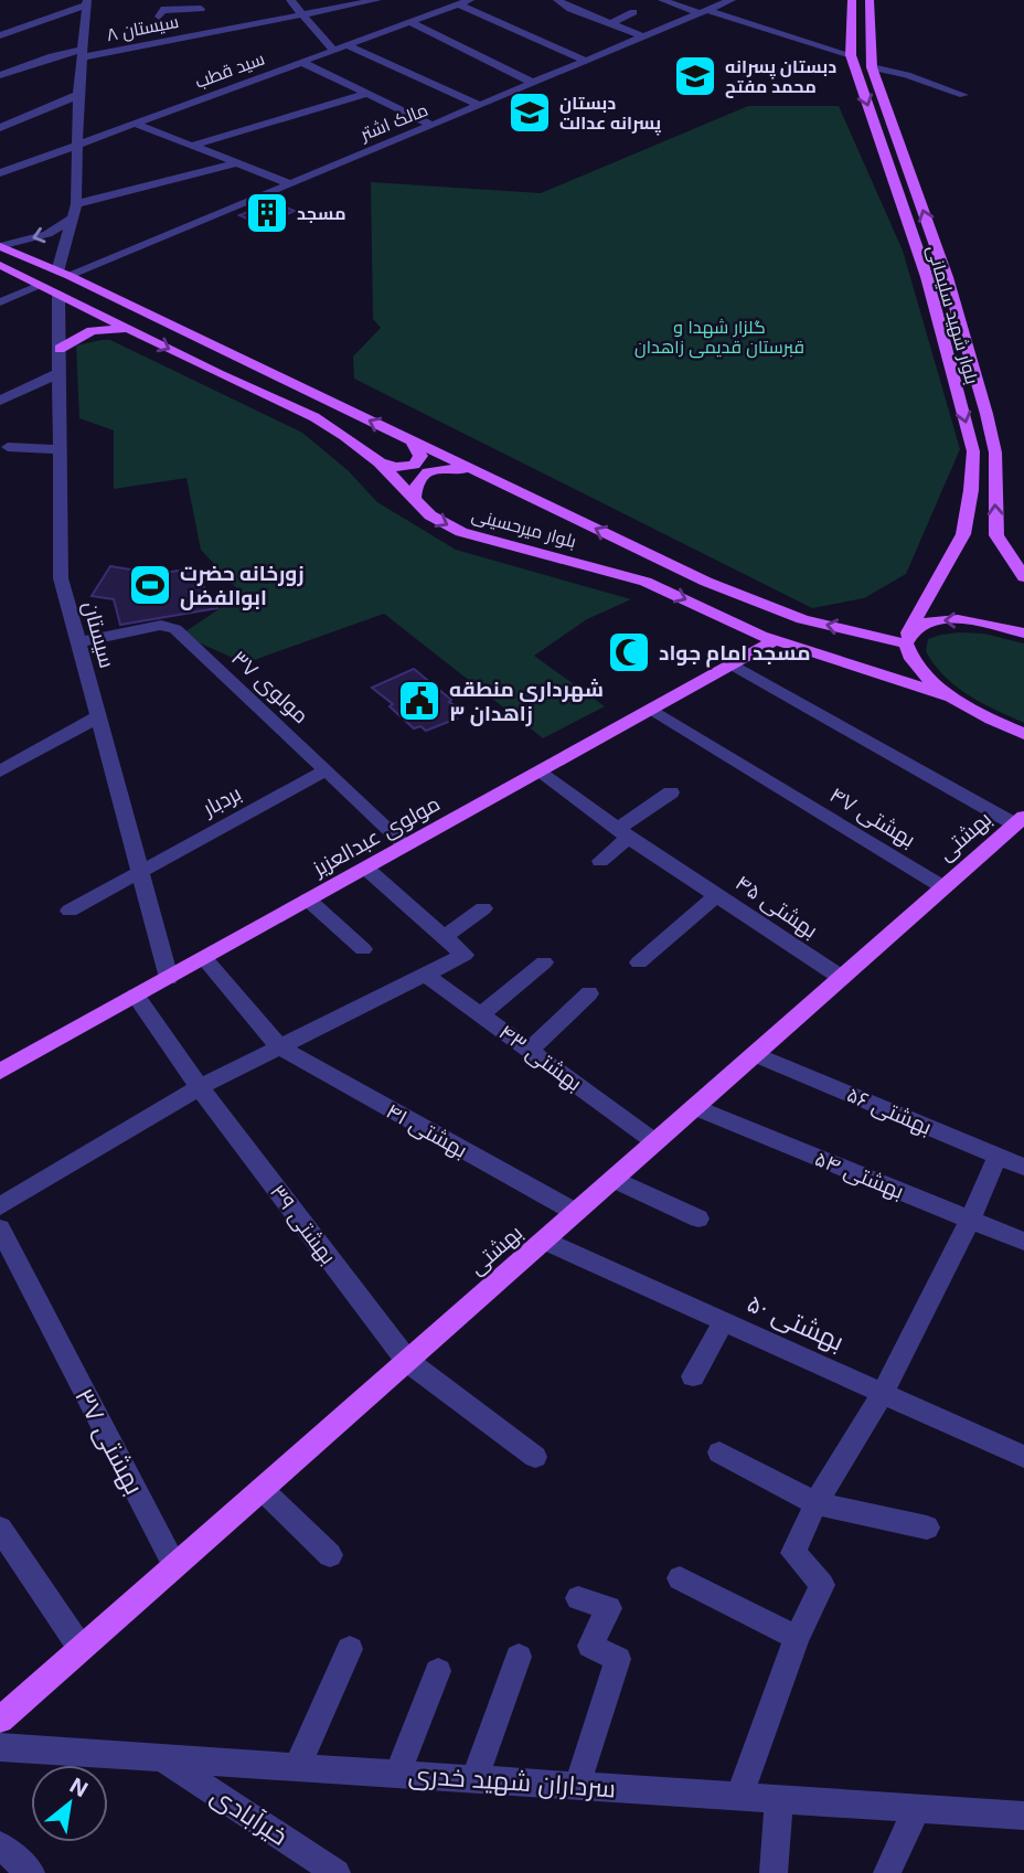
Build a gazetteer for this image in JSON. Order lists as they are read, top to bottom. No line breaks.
{"streets":{"main road":["بلوار شهید سلیمانی","بلوار میرحسینی","مولوی عبدالعزیز","بهشتی"],"street":["سیستان ۸","سید قطب","مالک اشتر","سیستان","مولوی ۳۷","بردبار","بهشتی ۴۷","بهشتی ۴۵","بهشتی ۴۳","بهشتی ۵۶","بهشتی ۴۱","بهشتی ۵۴","بهشتی ۳۹","بهشتی ۵۰","بهشتی ۳۷","سرداران شهید خدری","خیرآبادی"]},"crossings":[["مالک اشتر","بلوار میرحسینی"],["بلوار شهید سلیمانی","بلوار میرحسینی"],["بلوار میرحسینی","سیستان"],["بلوار میرحسینی","مولوی عبدالعزیز"],["سیستان","مولوی ۳۷"],["سیستان","بردبار"],["سیستان","مولوی عبدالعزیز"],["مولوی ۳۷","بردبار"],["مولوی ۳۷","مولوی عبدالعزیز"],["بهشتی ۴۷","مولوی عبدالعزیز"],["بهشتی ۴۷","بهشتی"],["مولوی عبدالعزیز","بهشتی ۴۵"],["مولوی عبدالعزیز","بهشتی ۳۹"],["بهشتی","بهشتی ۴۵"],["بهشتی","بهشتی ۴۳"],["بهشتی","بهشتی ۵۶"],["بهشتی","بهشتی ۴۱"],["بهشتی","بهشتی ۵۴"],["بهشتی","بهشتی ۳۹"],["بهشتی","بهشتی ۵۰"],["بهشتی","بهشتی ۳۷"],["سرداران شهید خدری","خیرآبادی"]],"parks":["گلزار شهدا و قبرستان قدیمی زاهدان"],"places":{"school or university":["دبستان پسرانه محمد مفتح","دبستان پسرانه عدالت"],"building":["مسجد"],"sports":["زورخانه حضرت ابوالفضل"],"mosque":["مسجد امام جواد"],"public building":["شهرداری منطقه ۳ زاهدان"]},"north":"top right"}
